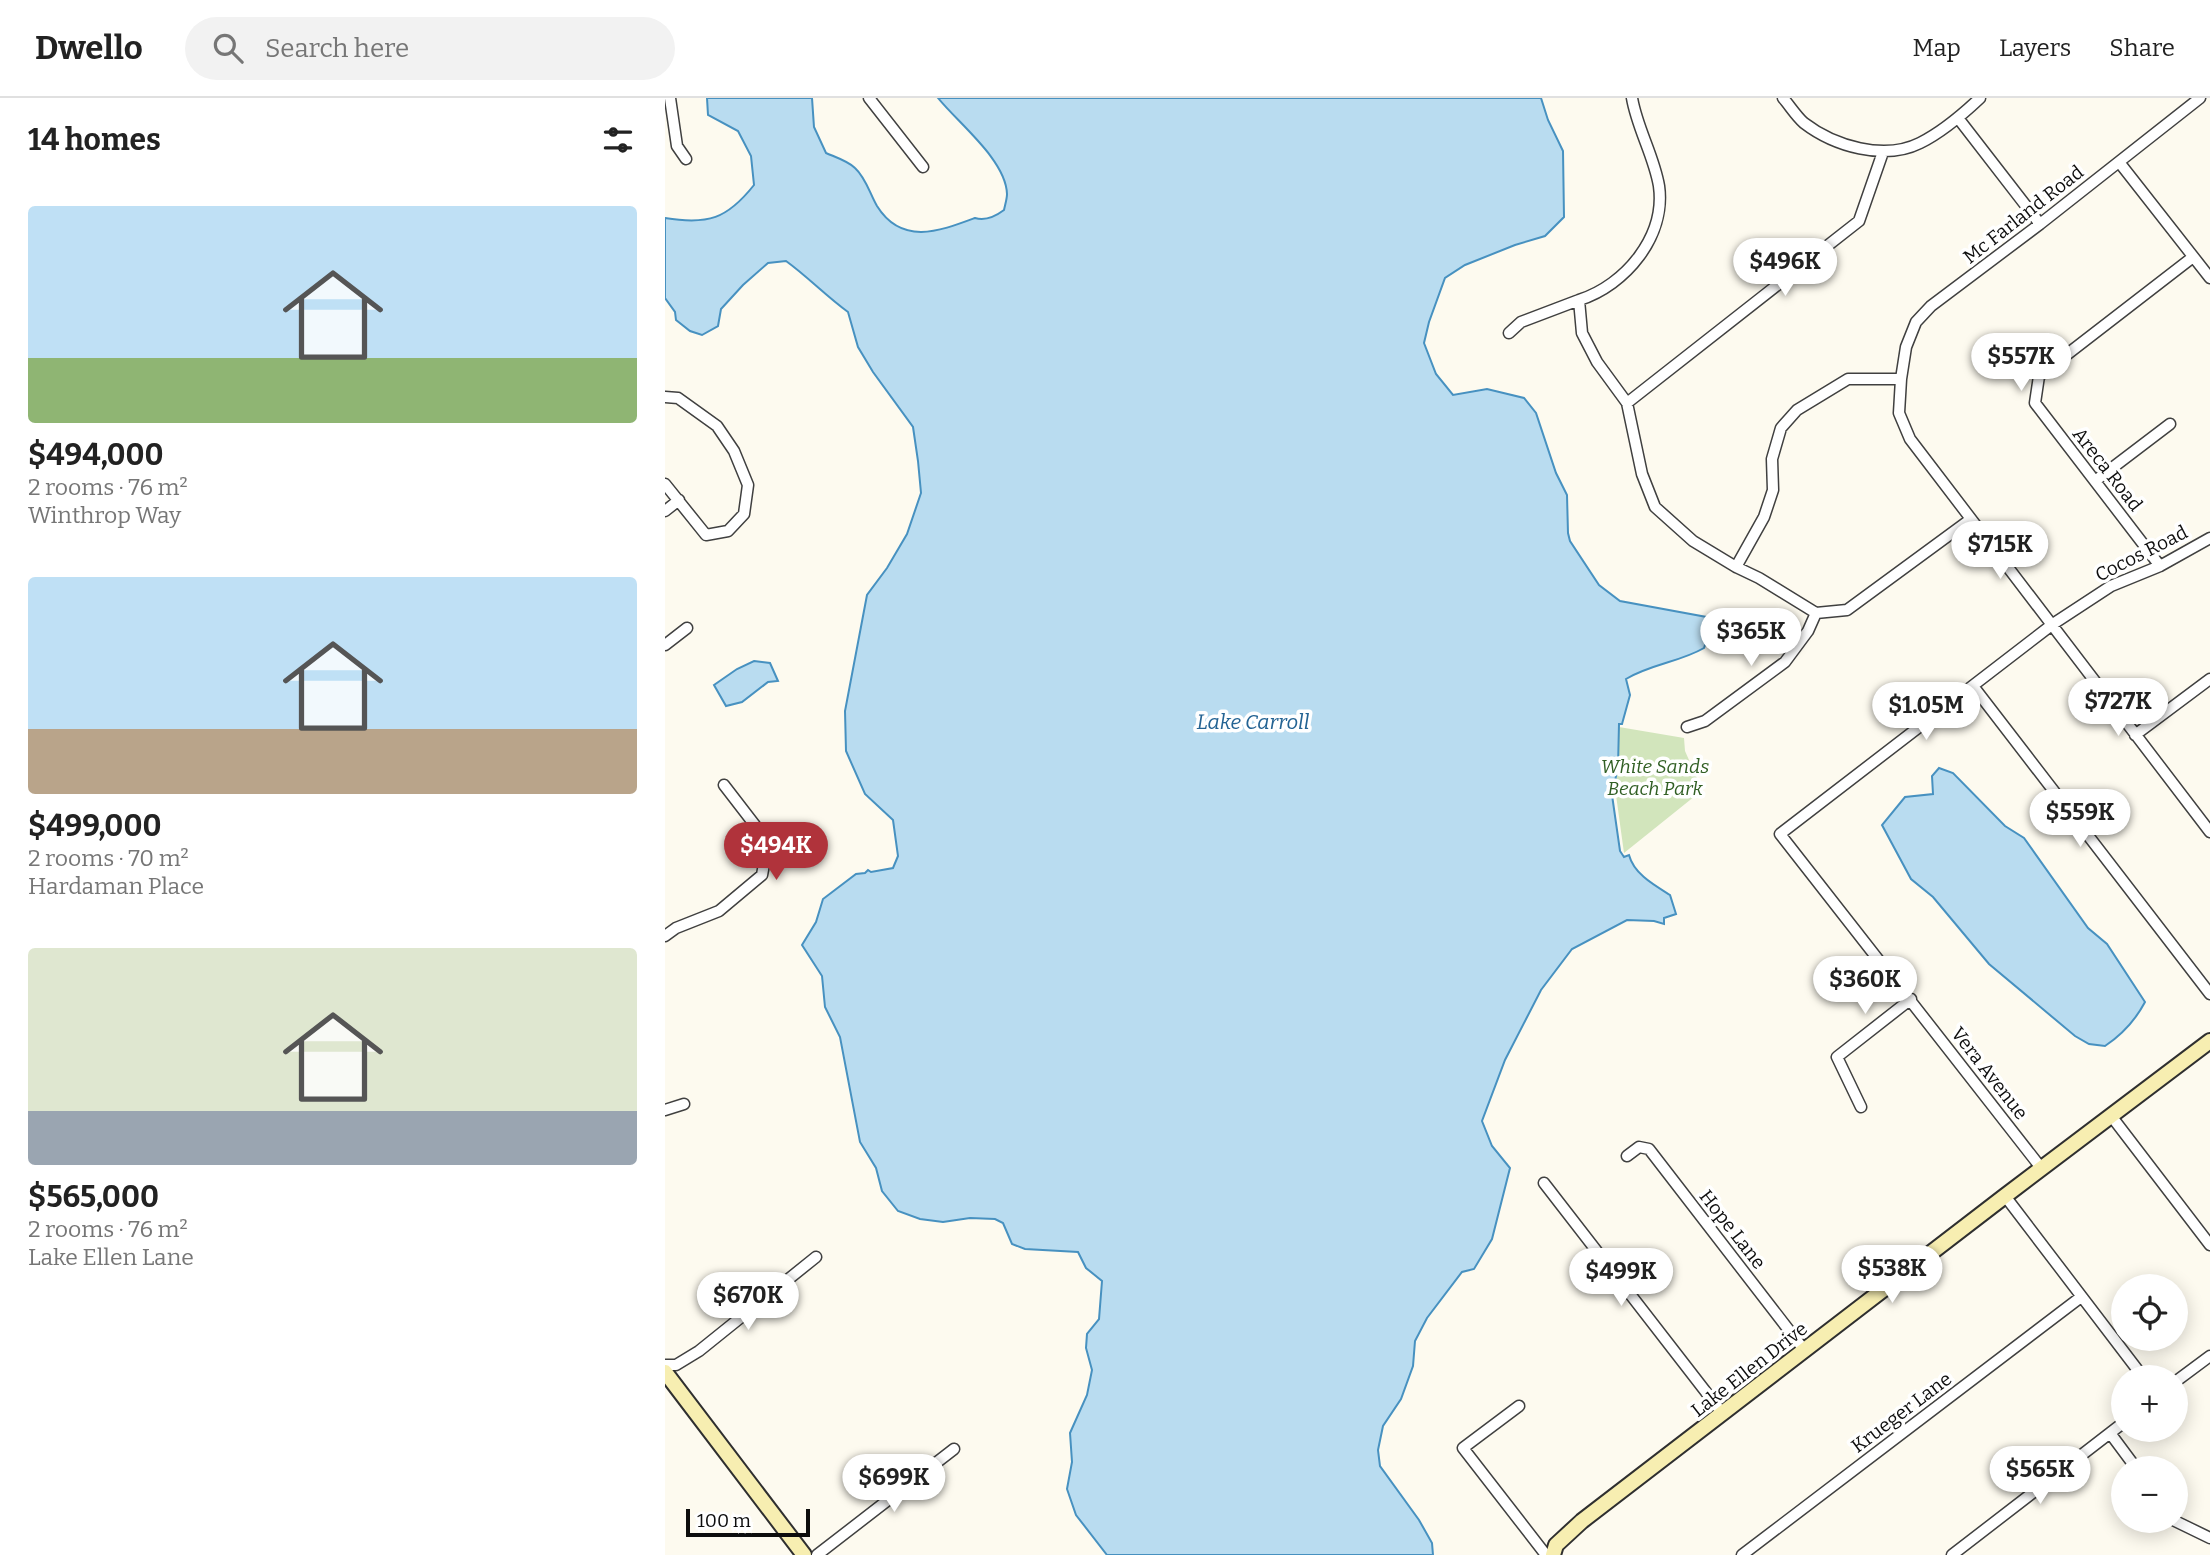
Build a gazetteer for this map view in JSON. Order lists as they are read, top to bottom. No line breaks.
{"streets":{"street":["Mc Farland Road","Areca Road","Cocos Road","Vera Avenue","Hope Lane","Lake Ellen Drive","Krueger Lane"]},"crossings":[["Mc Farland Road","Cocos Road"],["Areca Road","Cocos Road"],["Cocos Road","Vera Avenue"],["Vera Avenue","Lake Ellen Drive"],["Hope Lane","Lake Ellen Drive"]],"water":["Lake Carroll"],"parks":["White Sands Beach Park"],"scale_bar":"100 m","page":{"header":"Dwello","search":"Search here","nav":["Map","Layers","Share"],"heading":"14 homes","list":[{"name":"$494,000","note":"2 rooms · 76 m² · Winthrop Way"},{"name":"$499,000","note":"2 rooms · 70 m² · Hardaman Place"},{"name":"$565,000","note":"2 rooms · 76 m² · Lake Ellen Lane"}],"price":["$496K","$557K","$715K","$365K","$727K","$1.05M","$559K","$494K","$360K","$538K","$499K","$670K","$565K","$699K"],"map_buttons":["+","−"],"scale":"100 m"}}
